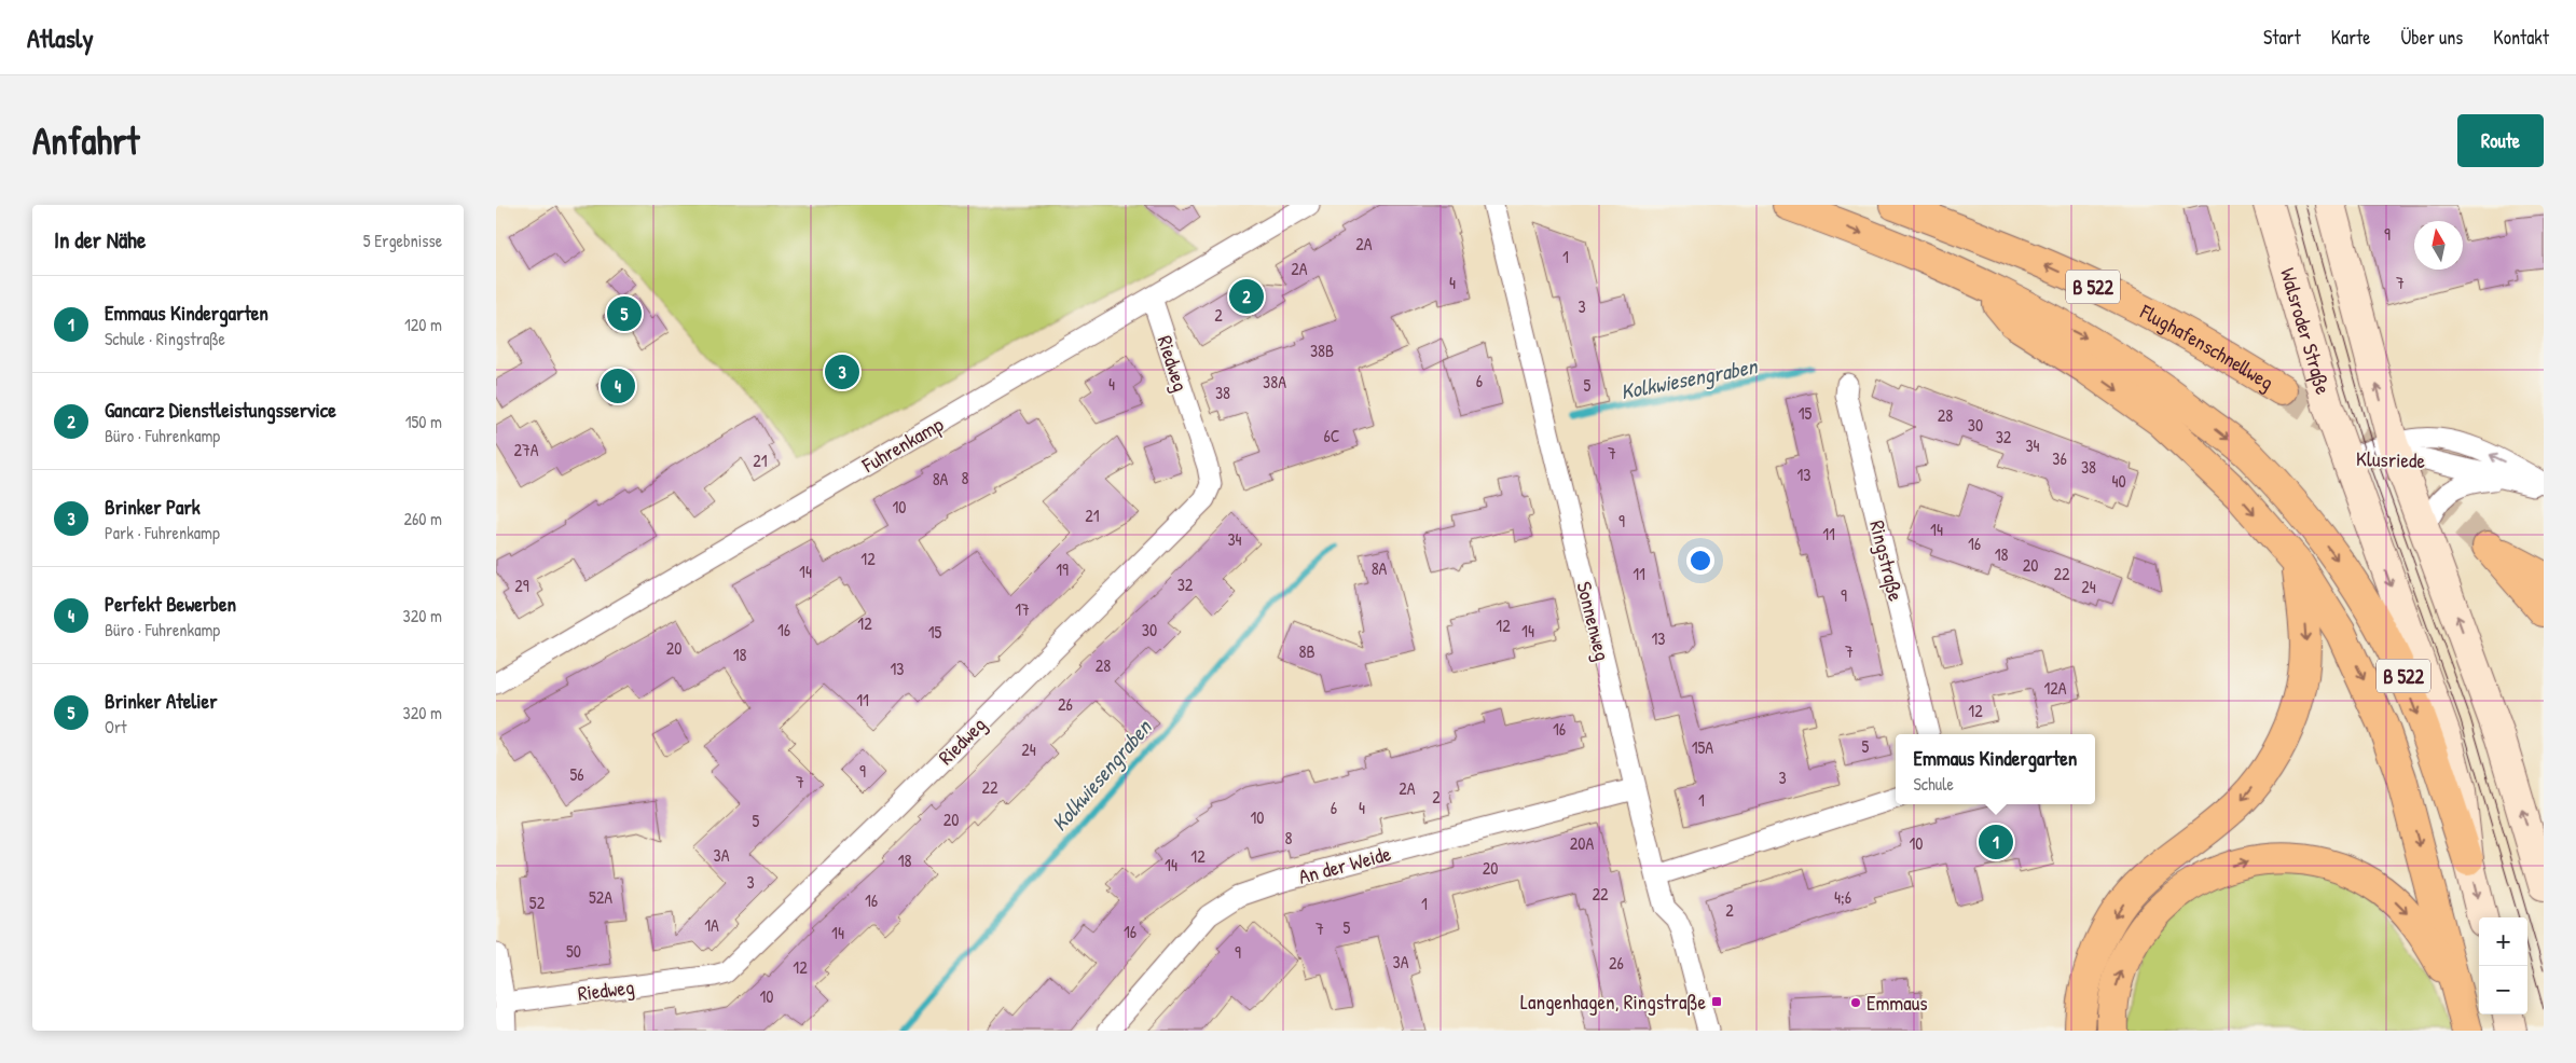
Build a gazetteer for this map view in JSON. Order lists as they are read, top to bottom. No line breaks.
{"streets":{"highway":["B 522","Flughafenschnellweg"],"main road":["Walsroder Straße"],"street":["Riedweg","Fuhrenkamp","Klusriede","Ringstraße","Sonnenweg","An der Weide"]},"crossings":[["B 522","Walsroder Straße"],["Walsroder Straße","Klusriede"],["Riedweg","Fuhrenkamp"],["Sonnenweg","An der Weide"]],"water":["Kolkwiesengraben"],"places":{"transit":["Langenhagen, Ringstraße"],"other":["Emmaus"]},"house_numbers":["9","2A","1","2A","4","7","3","2","38B","6","38A","4","5","38","15","28","30","6C","32","34","27A","7","36","21","38","13","8","8A","40","10","21","9","14","11","34","16","18","12","20","8A","19","14","11","22","32","29","24","9","17","12","12","16","30","14","15","13","20","8B","7","18","28","13","12A","11","26","12","16","5","15A","24","9","56","3","7","22","2A","2","1","6","4","10","20","5","8","20A","10","3A","12","18","14","20","3","22","52A","4;6","16","52","1","2","1A","5","7","16","14","50","9","3A","26","12","10"],"north":"top","page":{"header":"Atlasly","nav":["Start","Karte","Über uns","Kontakt"],"buttons":"Route","title":"Anfahrt","heading":["In der Nähe","5 Ergebnisse"],"list":[{"mark":"1","name":"Emmaus Kindergarten","note":"Schule · Ringstraße","value":"120 m"},{"mark":"2","name":"Gancarz Dienstleistungsservice","note":"Büro · Fuhrenkamp","value":"150 m"},{"mark":"3","name":"Brinker Park","note":"Park · Fuhrenkamp","value":"260 m"},{"mark":"4","name":"Perfekt Bewerben","note":"Büro · Fuhrenkamp","value":"320 m"},{"mark":"5","name":"Brinker Atelier","note":"Ort","value":"320 m"}],"pins":["2","5","3","4","1"],"popup":["Emmaus Kindergarten","Schule"],"map_buttons":["+","−"]}}
